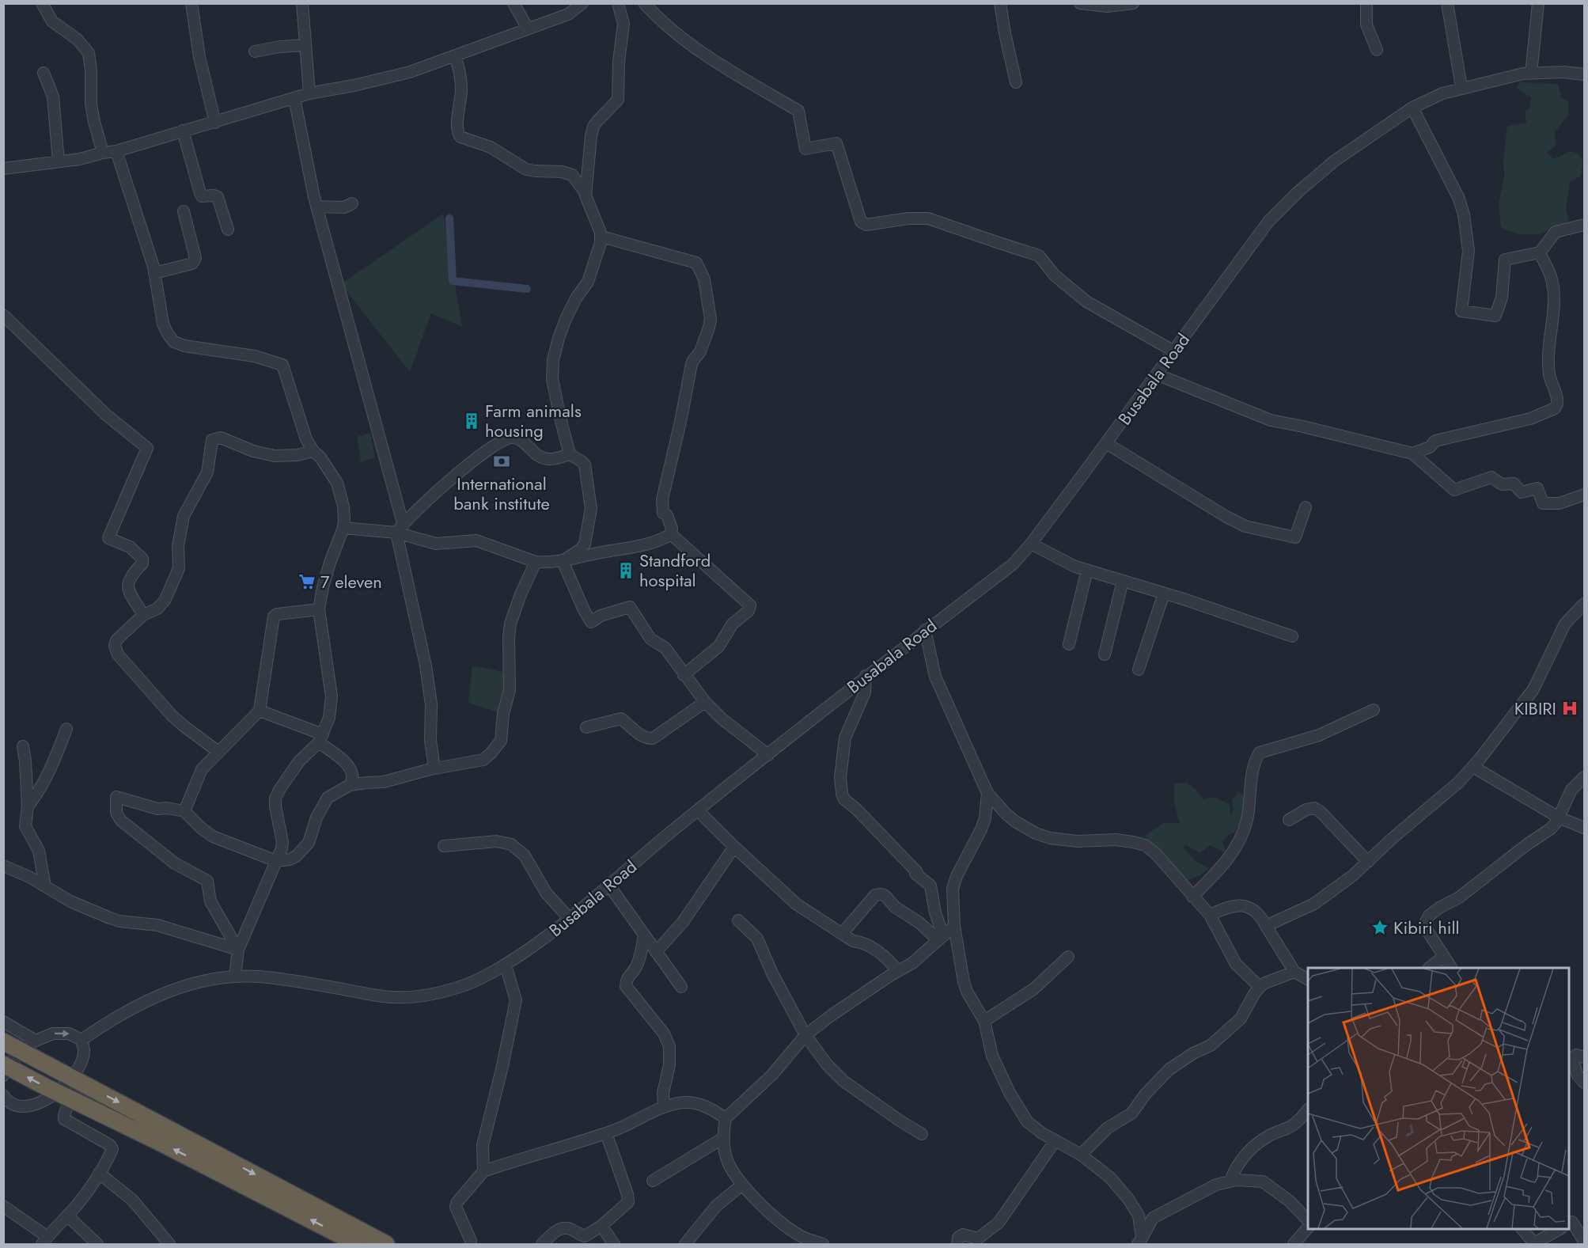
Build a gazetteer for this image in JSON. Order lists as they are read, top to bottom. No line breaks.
{"streets":{"street":["Busabala Road"]},"places":{"building":["Farm animals housing","Standford hospital"],"bank":["International bank institute"],"supermarket":["7 eleven"],"hospital":["KIBIRI"],"place":["Kibiri hill"]}}
